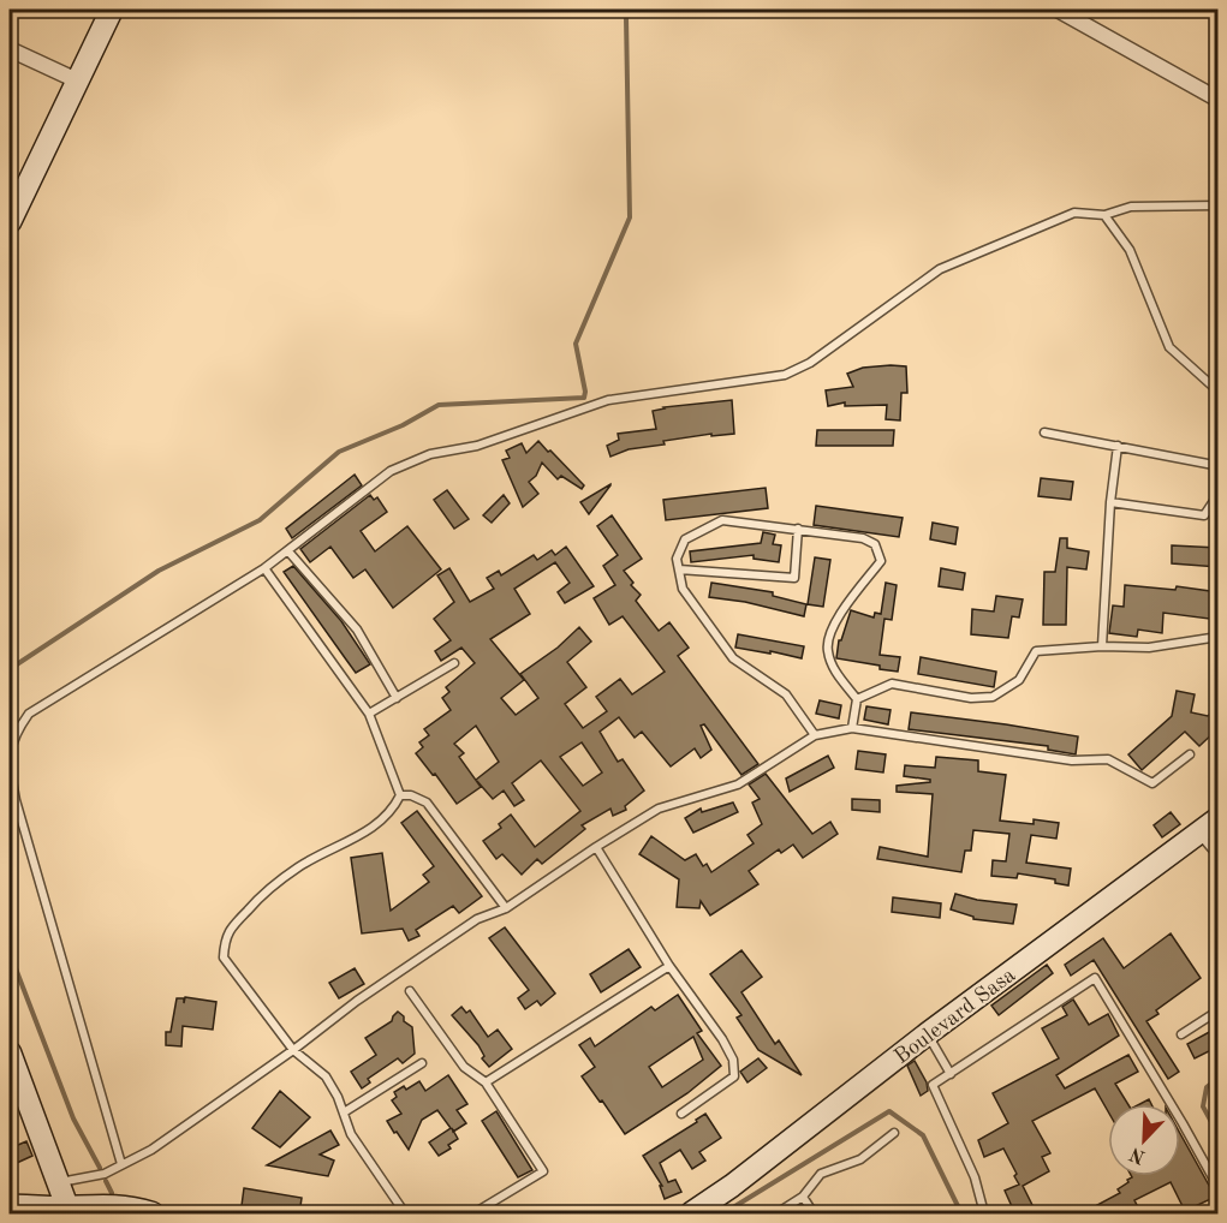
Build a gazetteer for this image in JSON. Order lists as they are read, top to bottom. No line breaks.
{"streets":{"street":["Boulevard Sasa"]},"north":"bottom left"}
